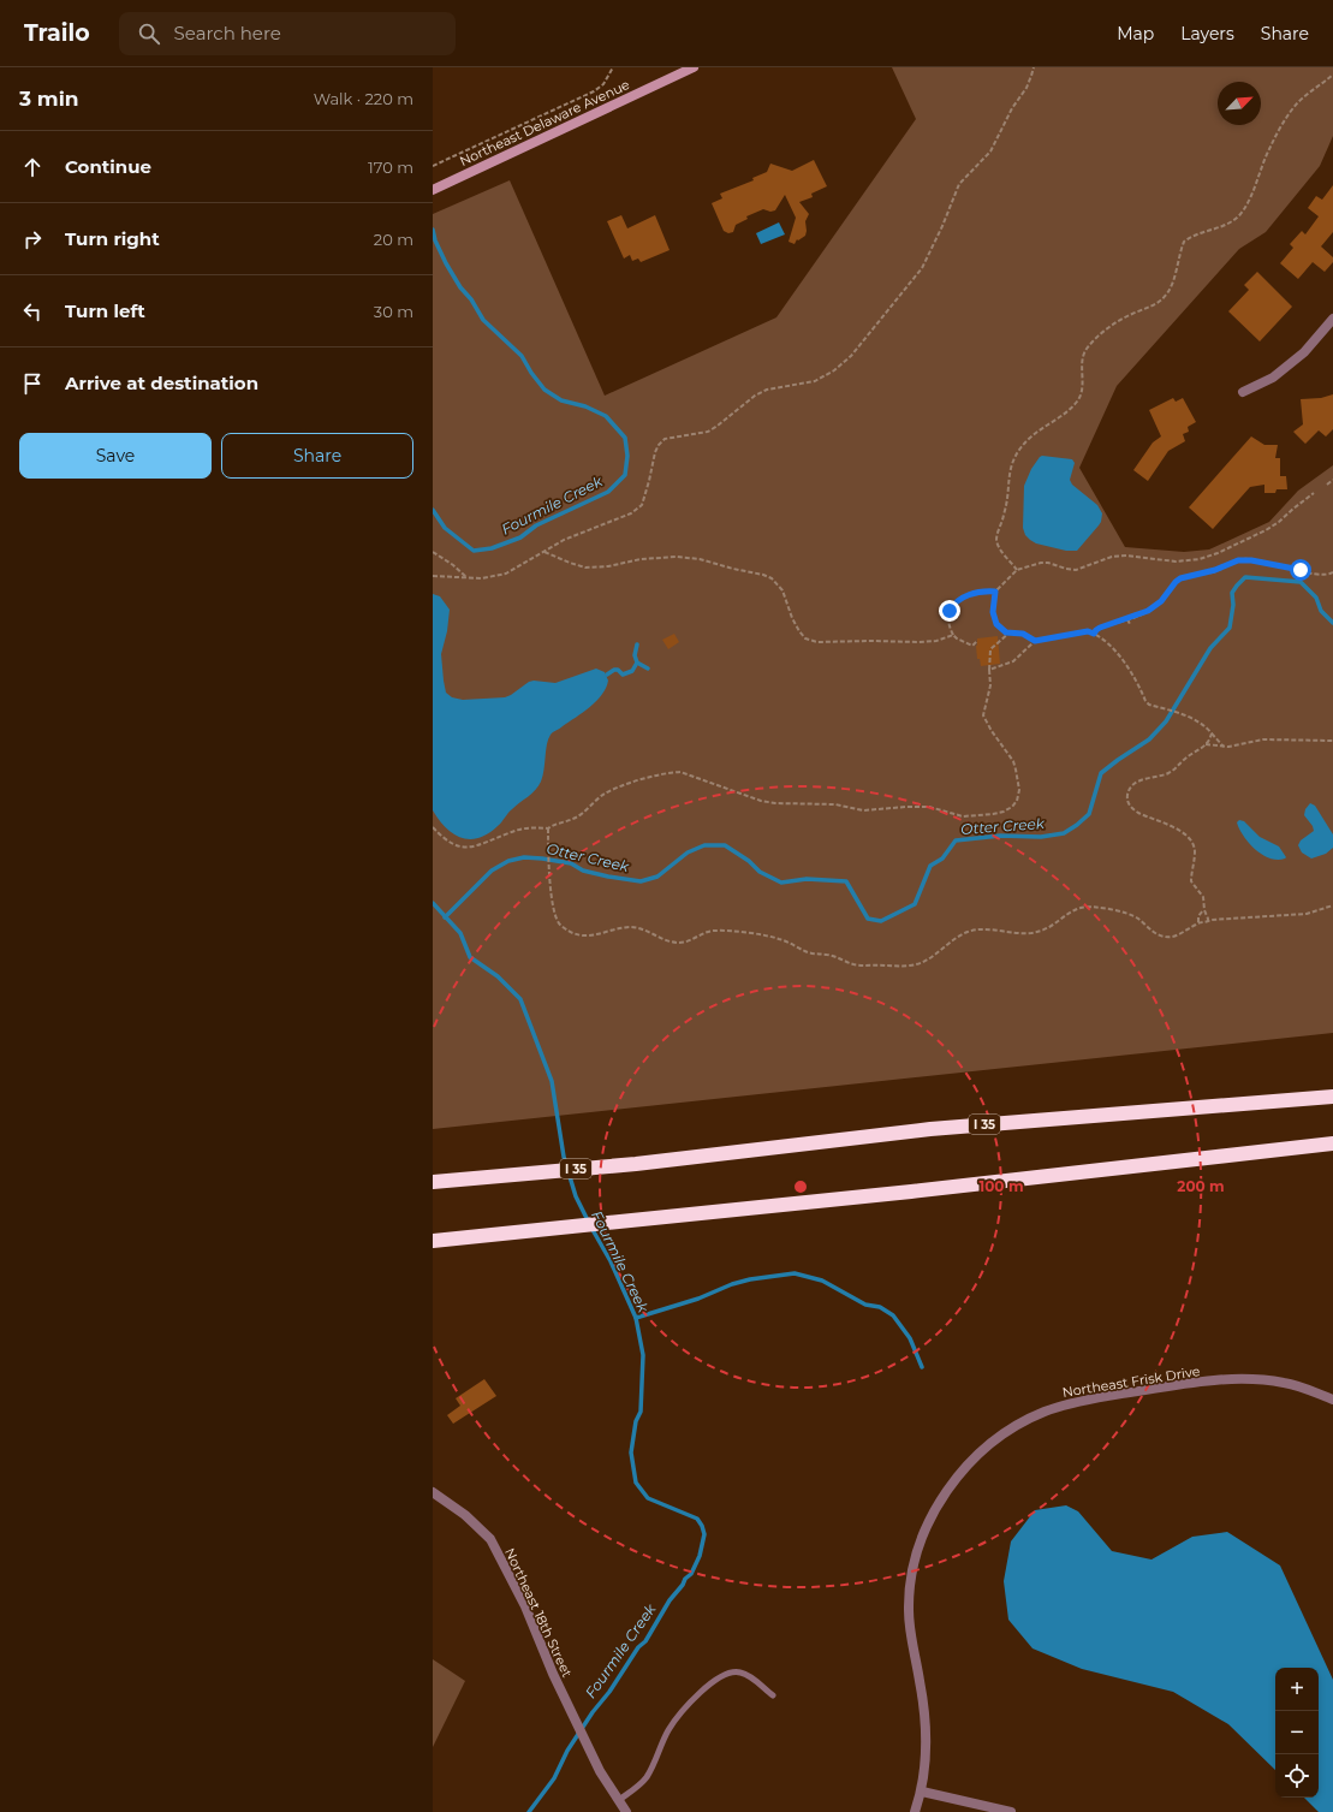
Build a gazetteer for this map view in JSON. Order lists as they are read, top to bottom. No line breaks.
{"streets":{"highway":["I 35"],"main road":["Northeast Delaware Avenue"],"street":["Northeast Frisk Drive","Northeast 18th Street"]},"water":["Fourmile Creek","Otter Creek"],"north":"top right","page":{"header":"Trailo","search":"Search here","nav":["Map","Layers","Share"],"heading":["3 min","Walk · 220 m"],"list":[["Continue","170 m"],["Turn right","20 m"],["Turn left","30 m"],"Arrive at destination"],"buttons":["Save","Share"],"map_buttons":["+","−"]},"rings":["100 m","200 m"]}
